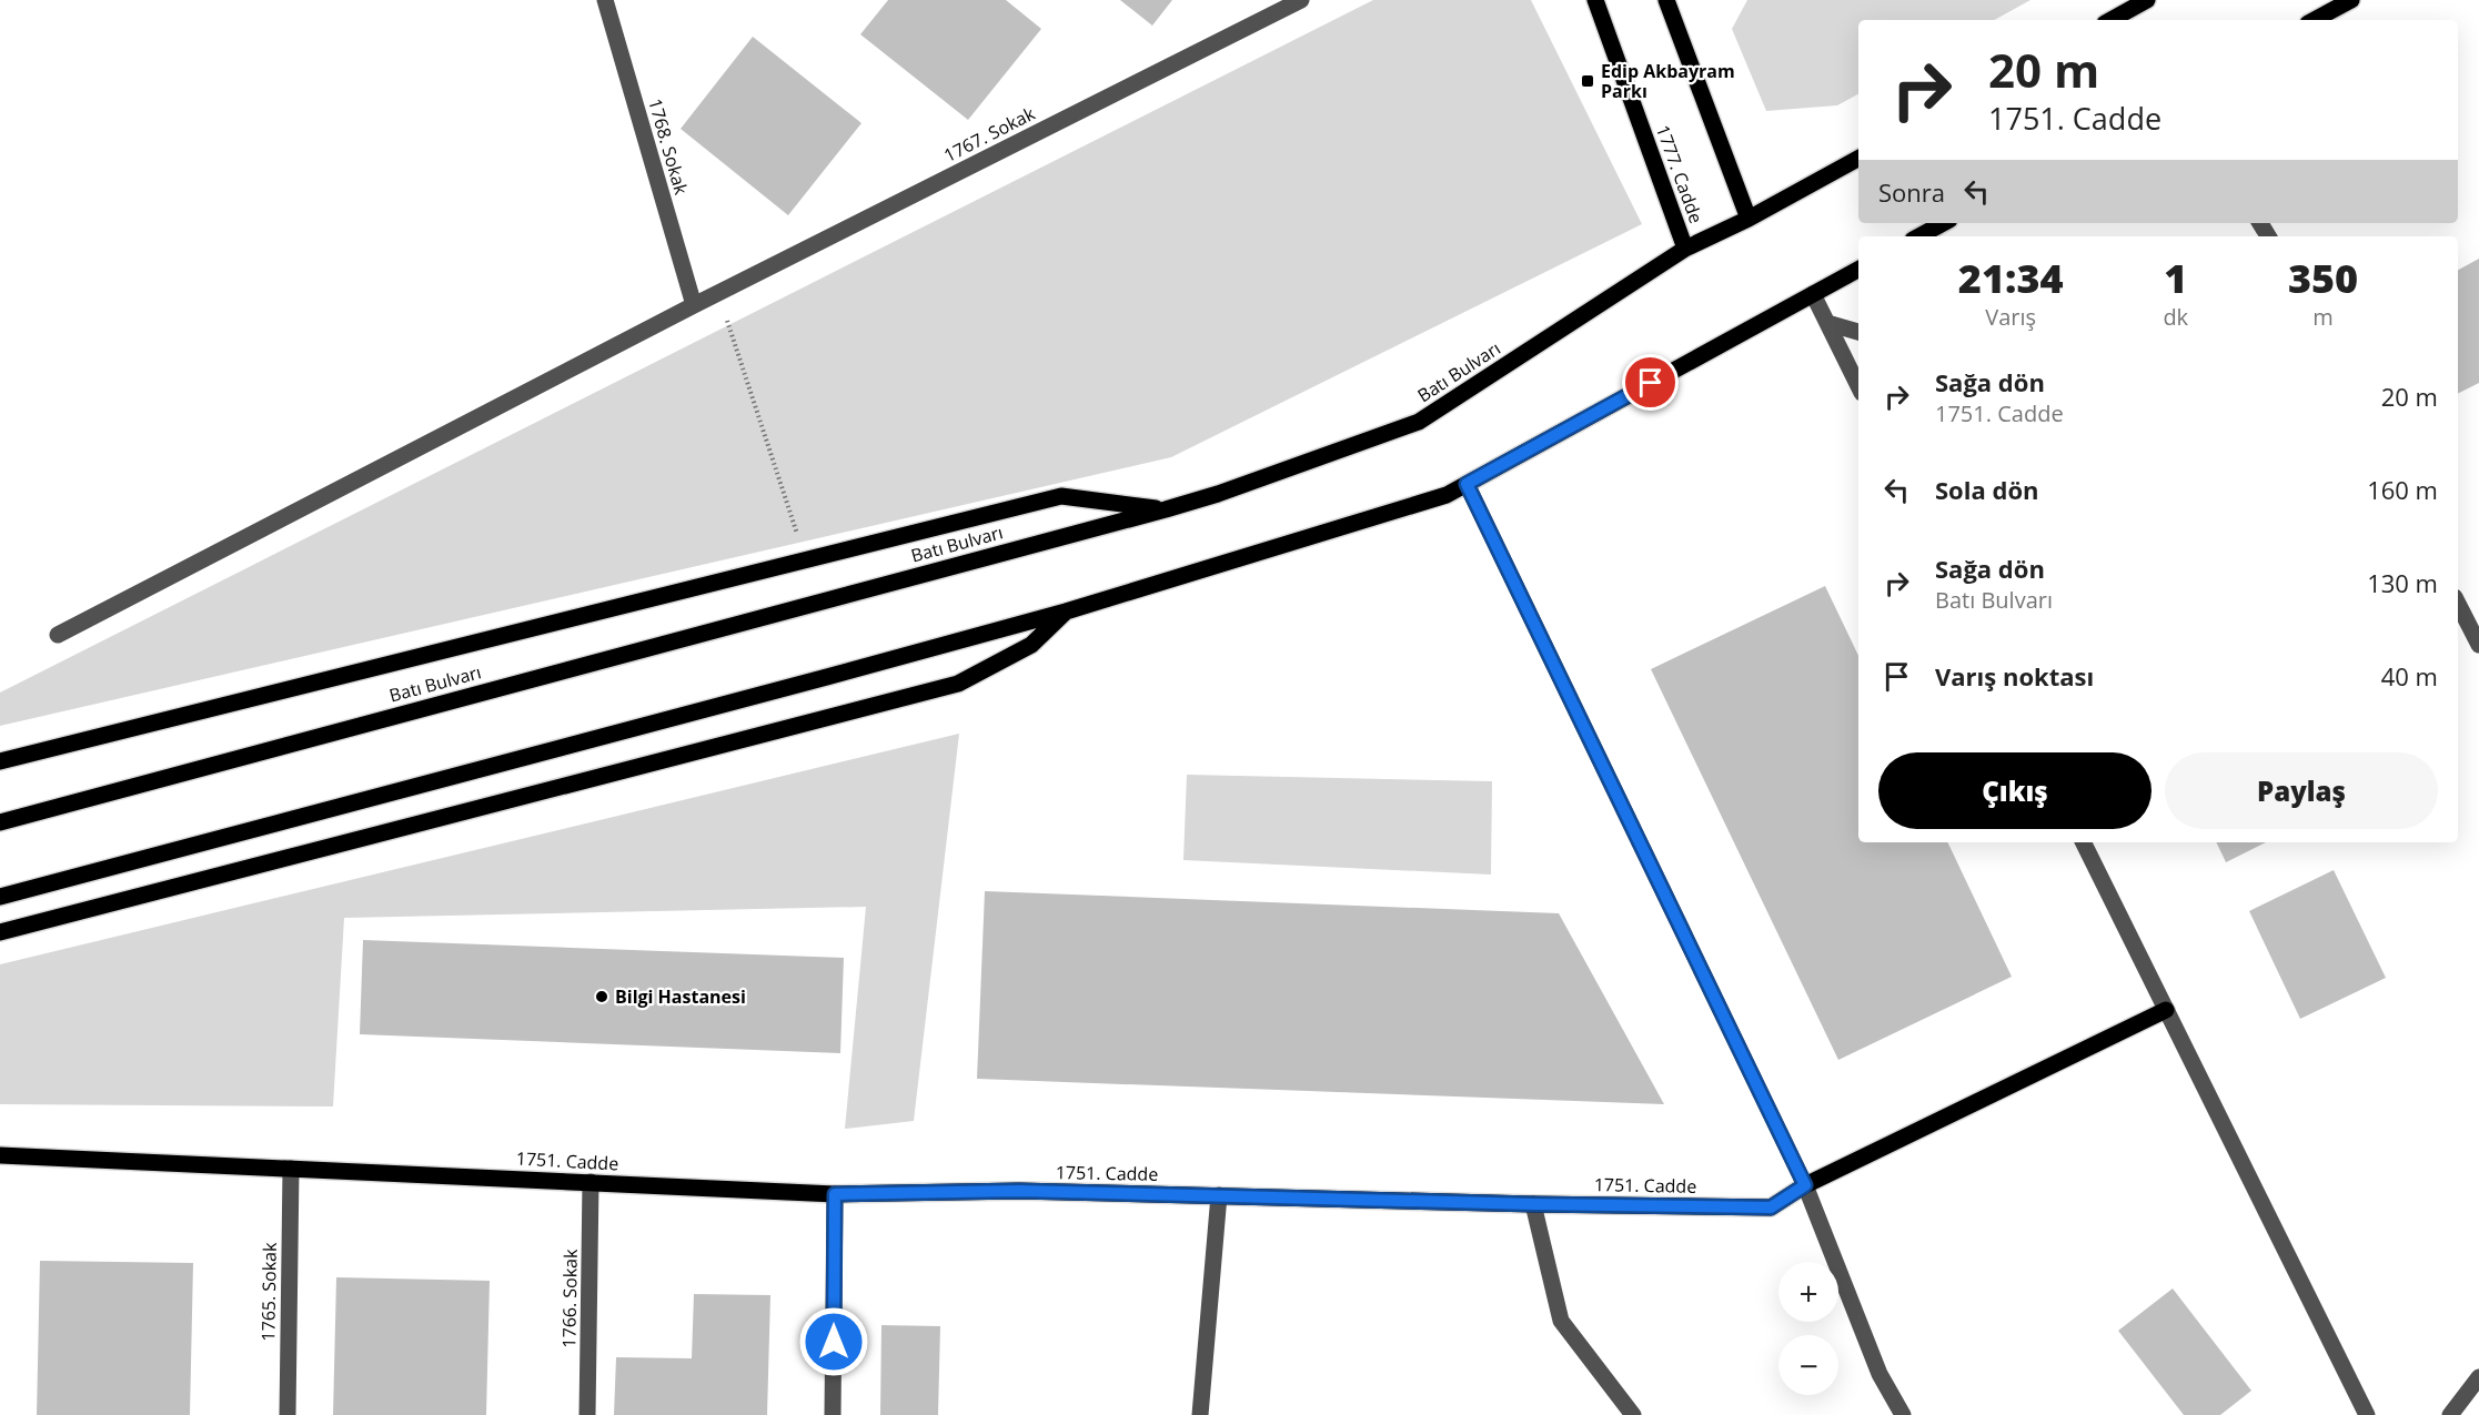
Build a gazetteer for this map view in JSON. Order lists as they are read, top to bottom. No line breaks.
{"streets":{"main road":["1777. Cadde","Batı Bulvarı","1751. Cadde"],"street":["1767. Sokak","1768. Sokak","1765. Sokak","1766. Sokak"]},"crossings":[["1767. Sokak","1768. Sokak"],["1777. Cadde","Batı Bulvarı"],["1751. Cadde","1765. Sokak"],["1751. Cadde","1766. Sokak"]],"places":{"transit":["Edip Akbayram Parkı"],"other":["Bilgi Hastanesi"]},"page":{"turn":["20 m","1751. Cadde"],"then":"Sonra","eta":["21:34","Varış","1","dk","350","m"],"list":[{"name":"Sağa dön","note":"1751. Cadde","value":"20 m"},{"name":"Sola dön","value":"160 m"},{"name":"Sağa dön","note":"Batı Bulvarı","value":"130 m"},{"name":"Varış noktası","value":"40 m"}],"buttons":["Çıkış","Paylaş"],"map_buttons":["+","−"]}}
